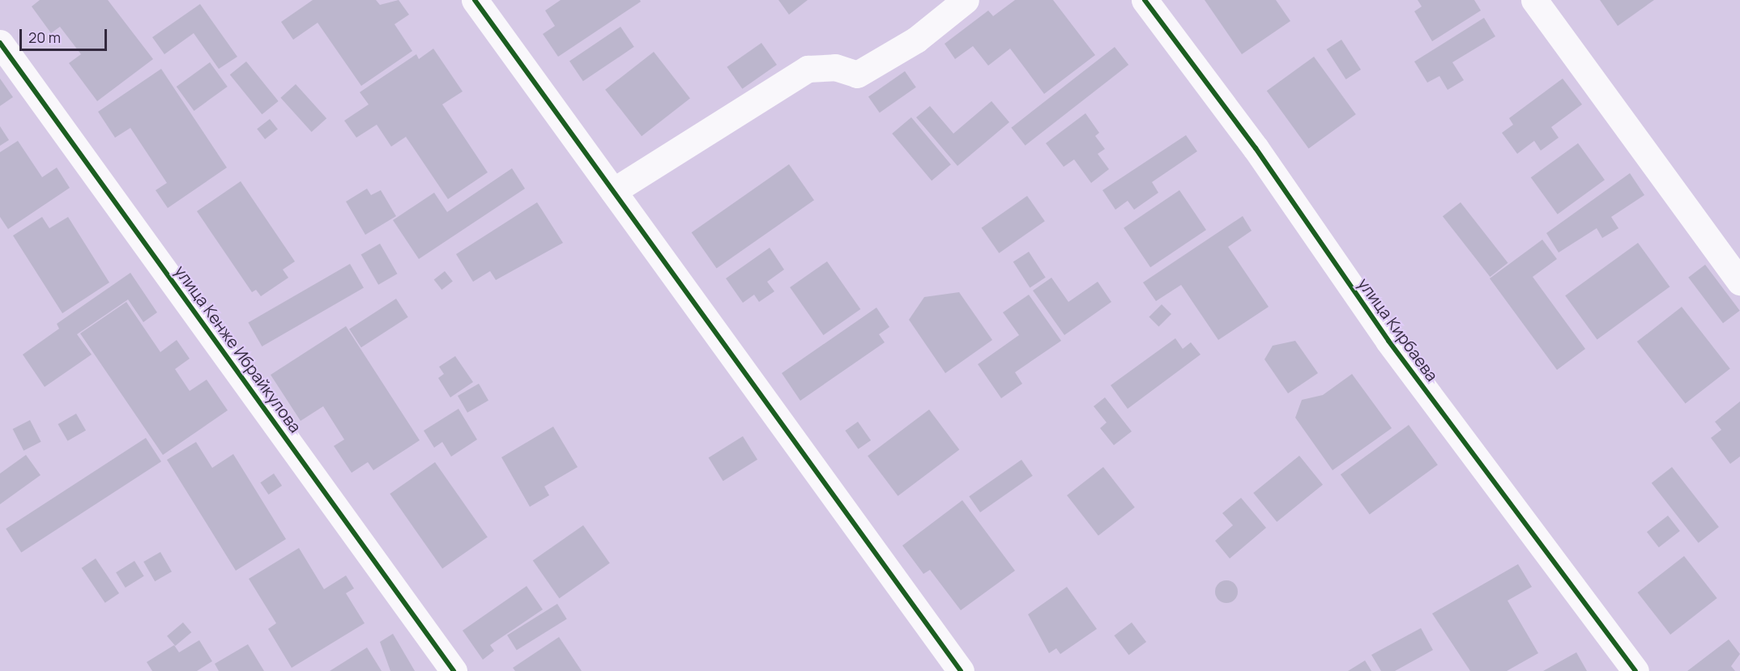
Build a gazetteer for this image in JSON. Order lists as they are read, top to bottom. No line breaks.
{"streets":{"street":["улица Кирбаева","улица Кенже Ибрайкулова"]},"scale_bar":"20 m"}
